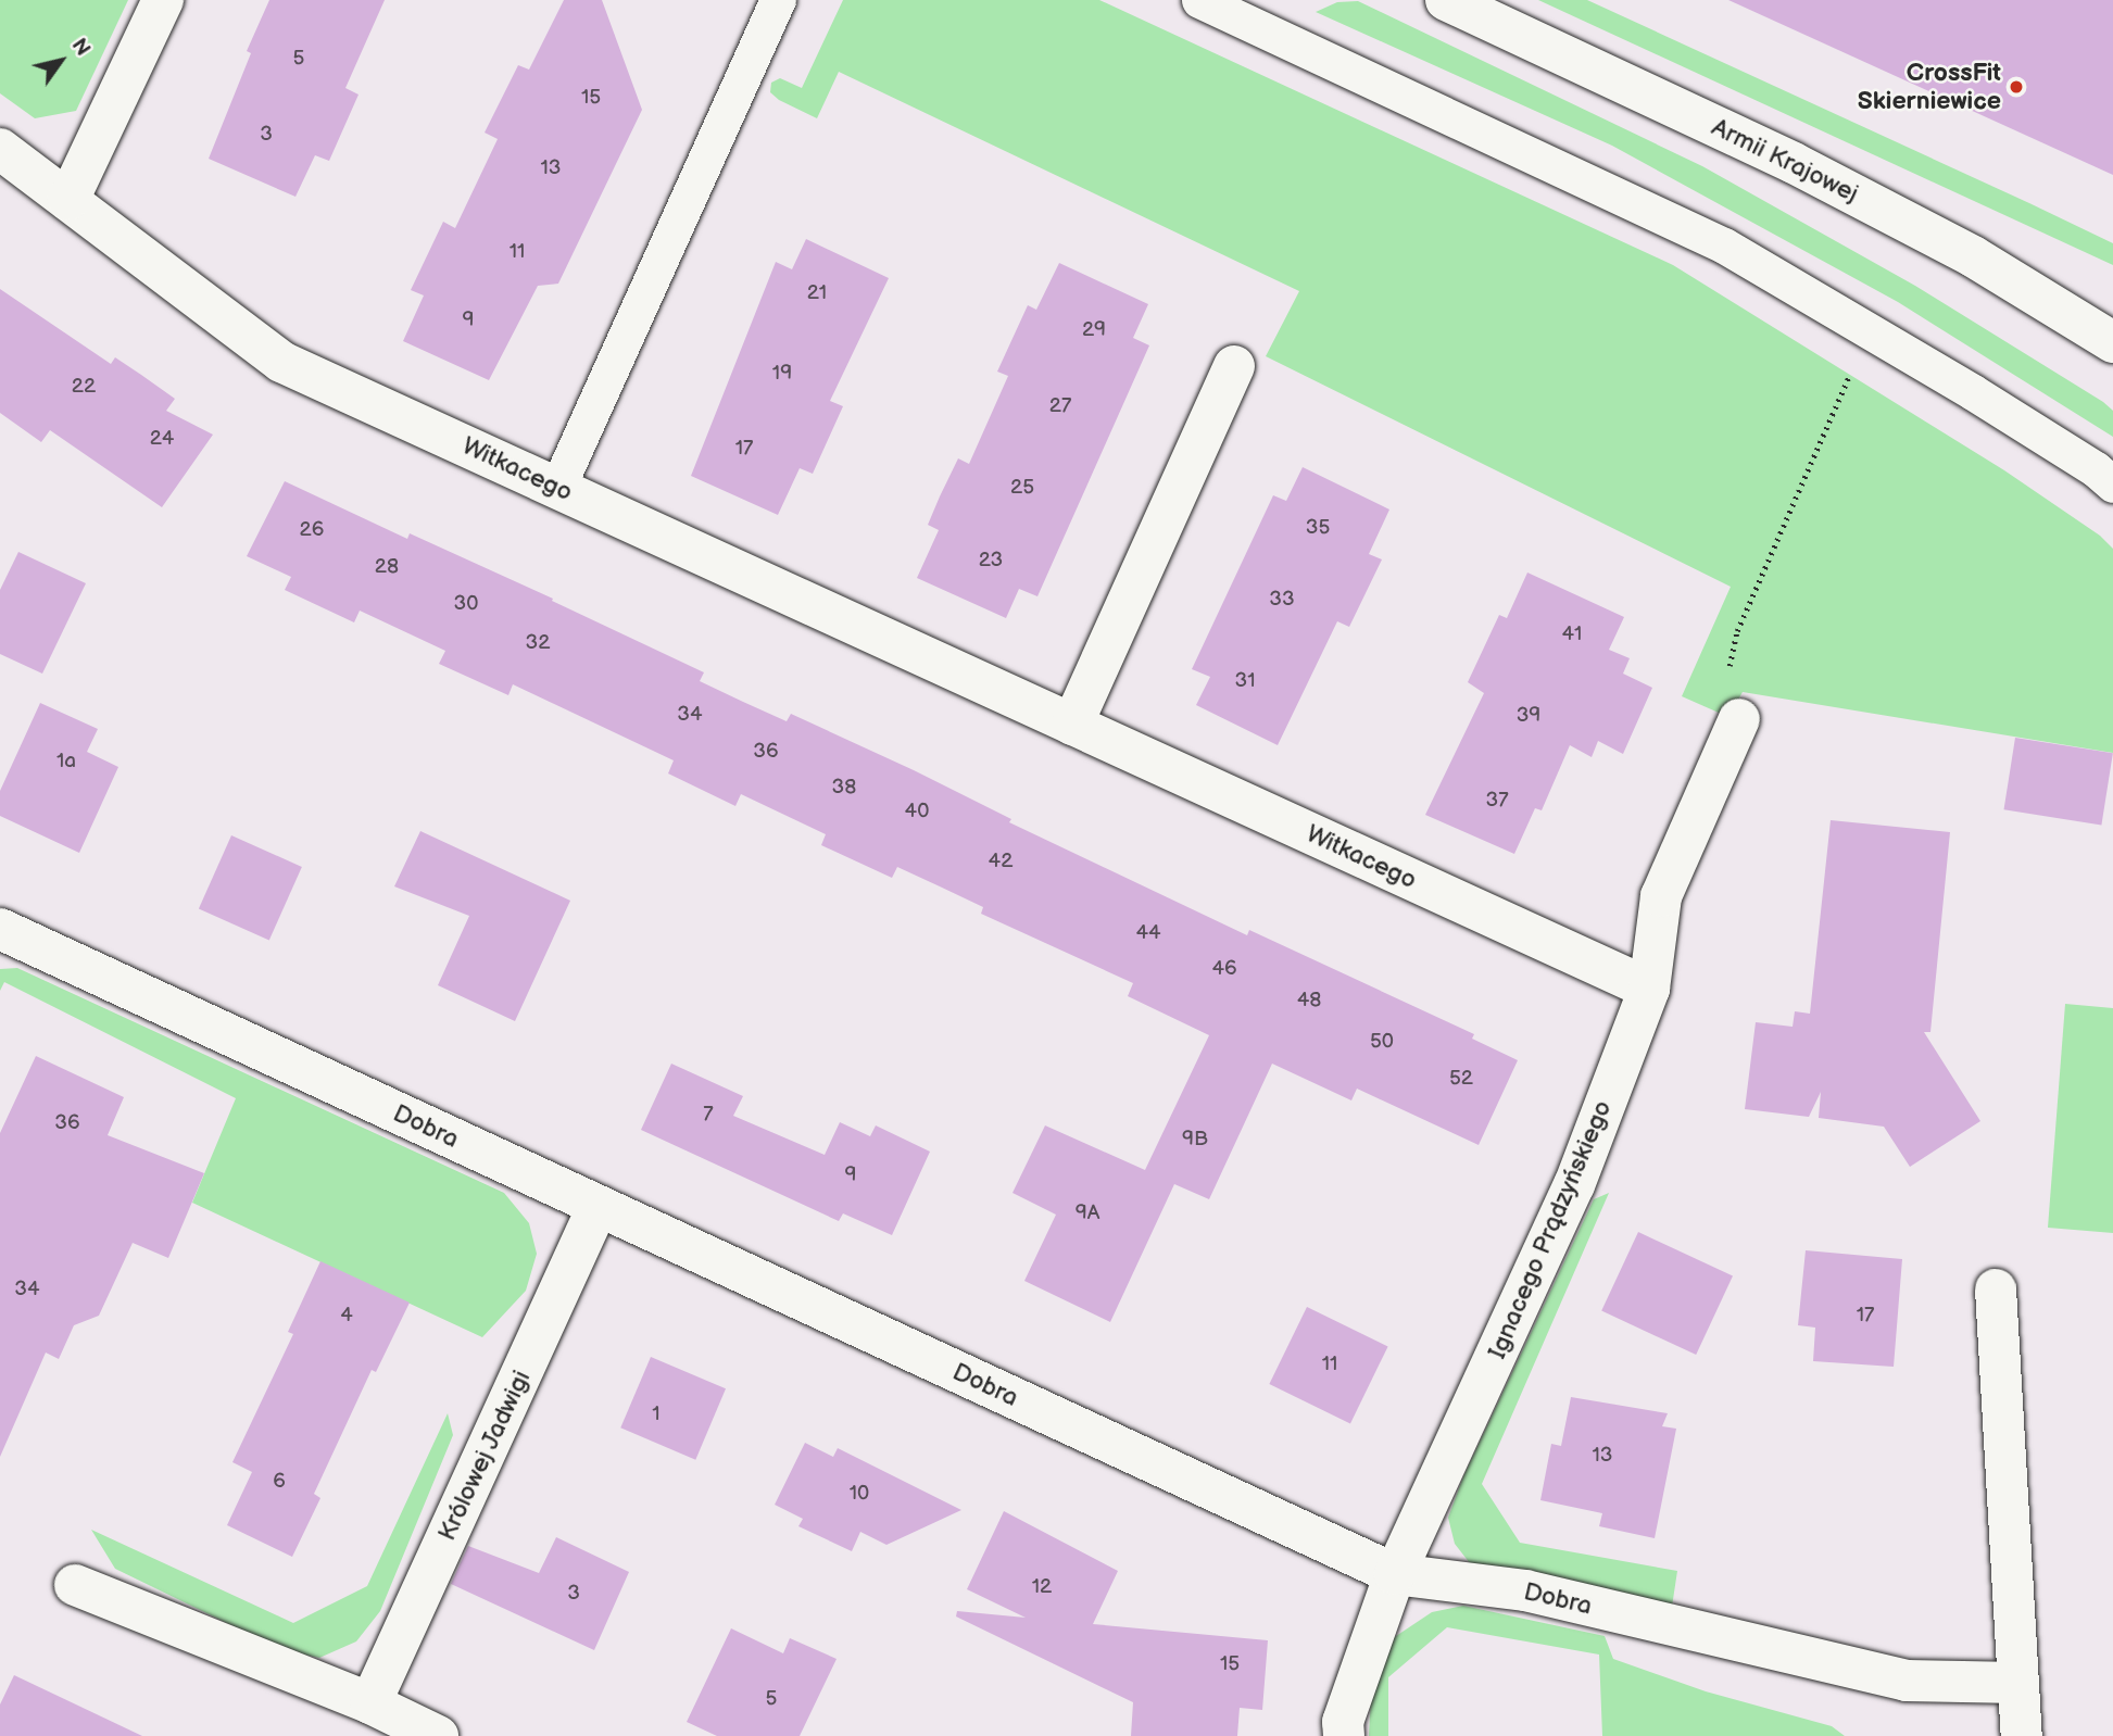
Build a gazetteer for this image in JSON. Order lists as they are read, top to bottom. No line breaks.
{"streets":{"street":["Armii Krajowej","Witkacego","Dobra","Ignacego Prądzyńskiego","Królowej Jadwigi"]},"crossings":[["Witkacego","Ignacego Prądzyńskiego"],["Dobra","Ignacego Prądzyńskiego"],["Dobra","Królowej Jadwigi"]],"places":["CrossFit Skierniewice"],"house_numbers":["5","15","3","13","11","21","9","29","19","22","27","24","17","25","35","26","23","28","33","30","41","32","31","34","39","36","1a","38","37","40","42","44","46","48","50","52","7","36","9B","9","9A","34","4","17","11","1","13","6","10","12","3","15","5"],"north":"top right"}
